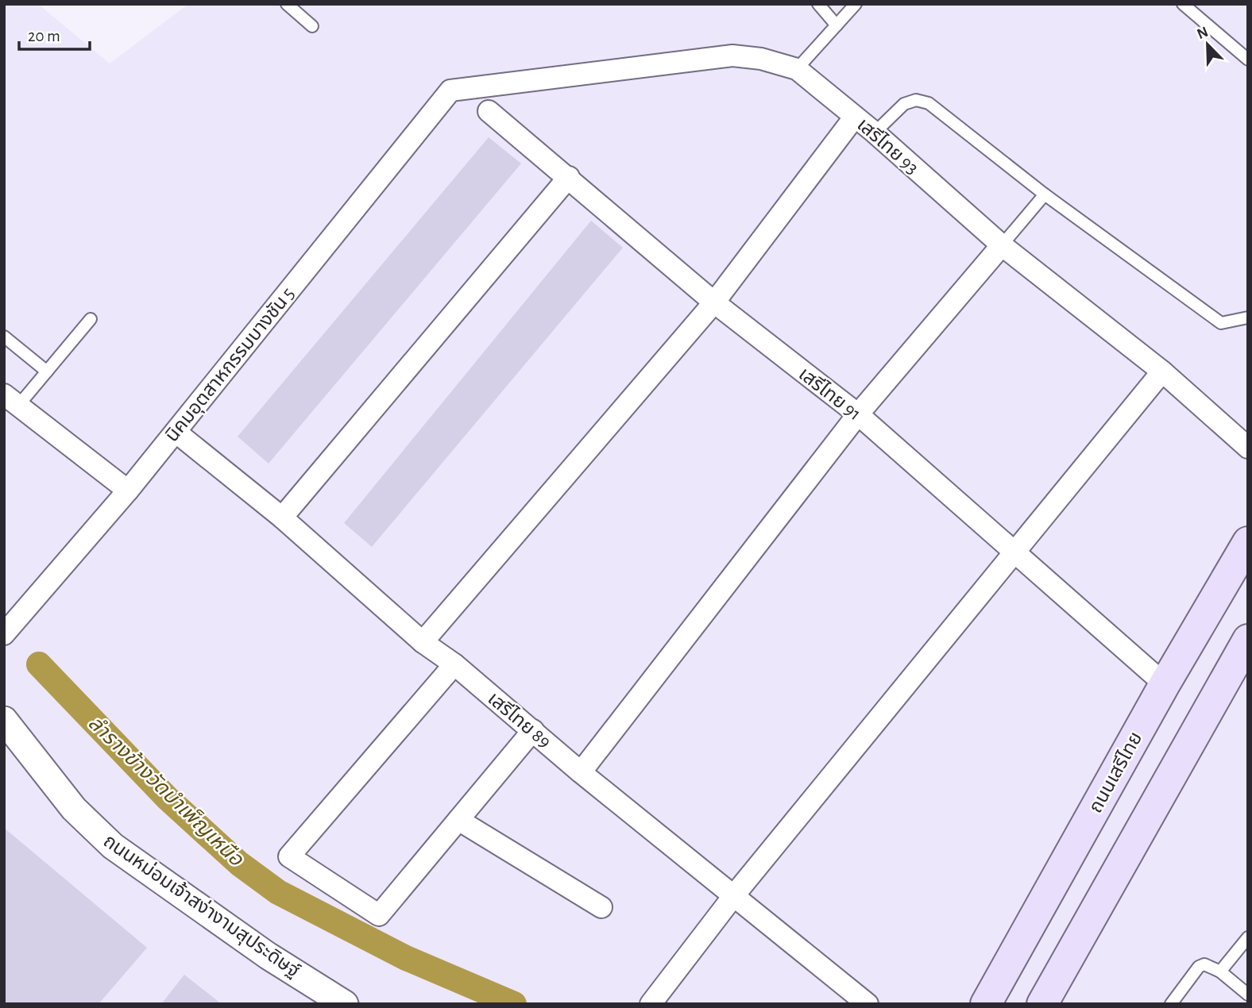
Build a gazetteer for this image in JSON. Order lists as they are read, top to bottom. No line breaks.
{"streets":{"main road":["ถนนเสรีไทย"],"street":["เสรีไทย 93","นิคมอุตสาหกรรมบางชัน 5","เสรีไทย 91","เสรีไทย 89","ถนนหม่อมเจ้าสง่างามสุประดิษฐ์"]},"crossings":[["เสรีไทย 93","นิคมอุตสาหกรรมบางชัน 5"],["นิคมอุตสาหกรรมบางชัน 5","เสรีไทย 89"],["เสรีไทย 91","ถนนเสรีไทย"]],"water":["ลำรางข้างวัดบำเพ็ญเหนือ"],"scale_bar":"20 m","north":"top left"}
